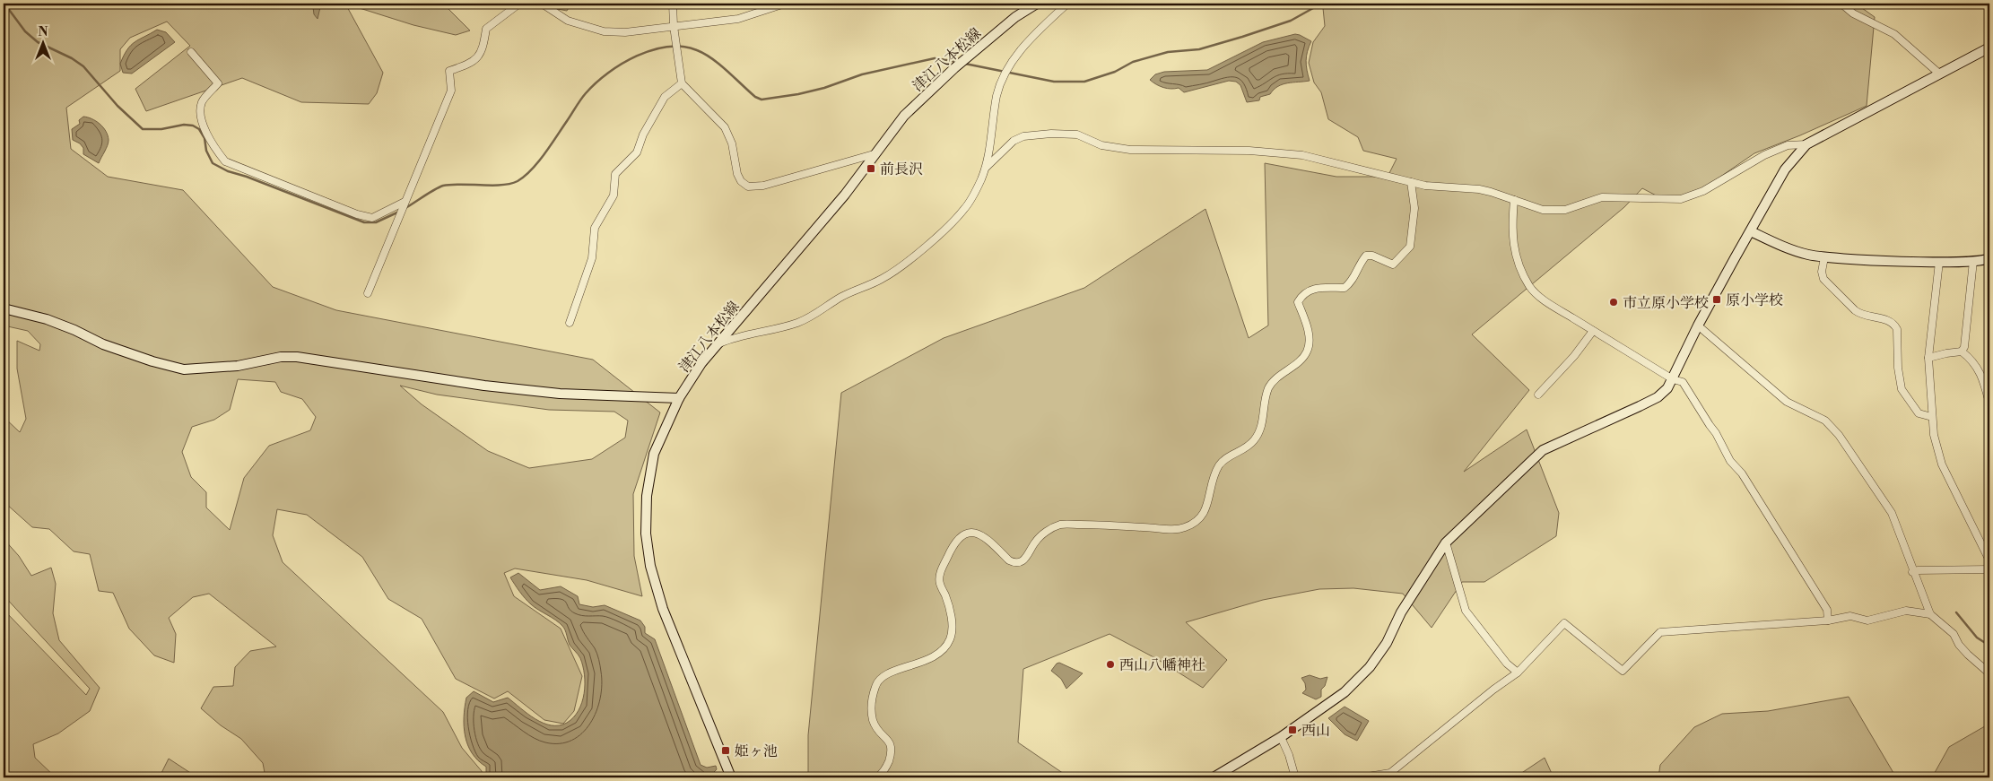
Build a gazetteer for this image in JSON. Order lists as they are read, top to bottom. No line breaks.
{"streets":{"street":["津江八本松線"]},"places":{"transit":["前長沢","原小学校","西山","姫ヶ池"],"other":["市立原小学校","西山八幡神社"]},"north":"top"}
